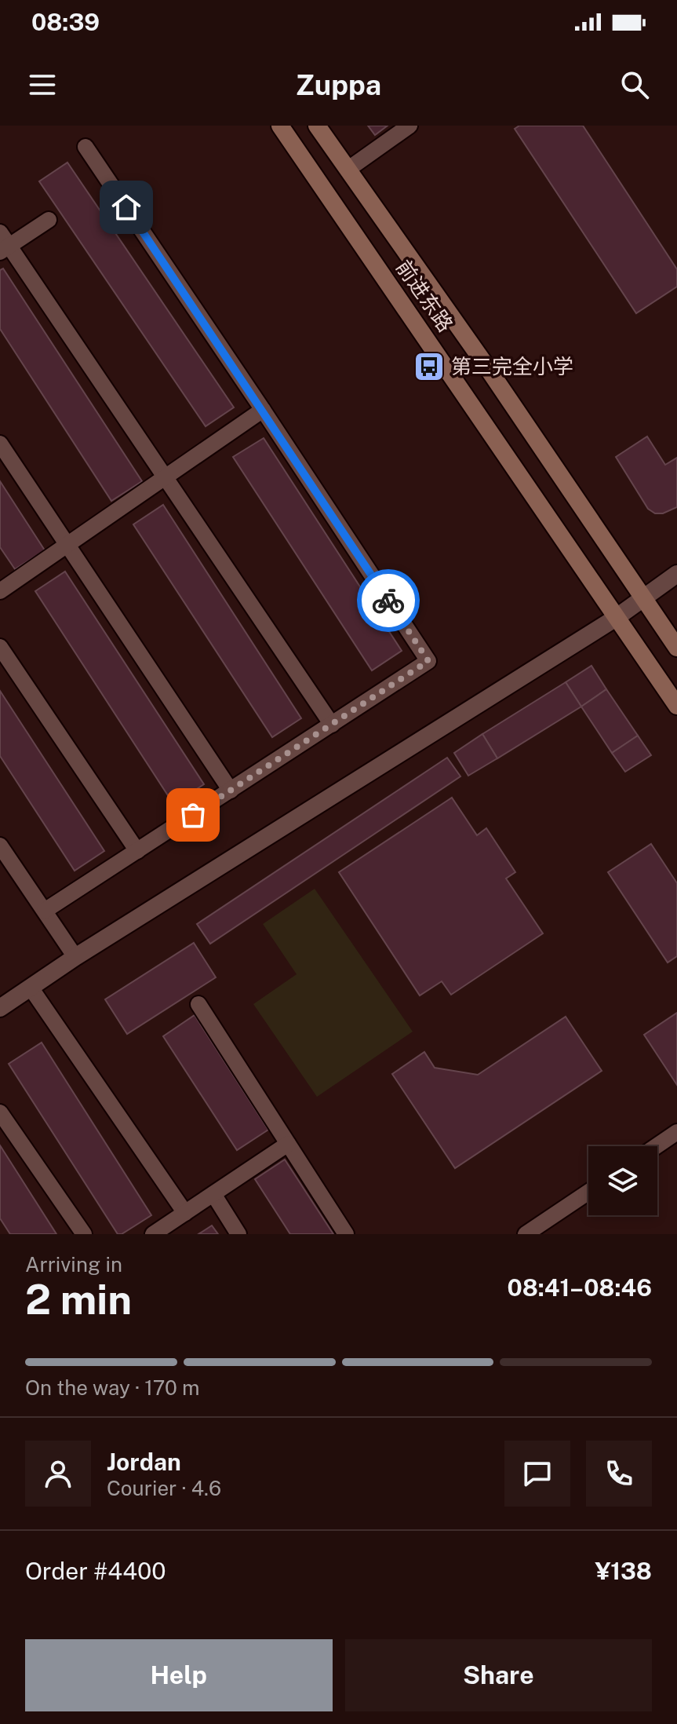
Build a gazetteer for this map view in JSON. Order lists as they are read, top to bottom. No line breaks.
{"streets":{"main road":["前进东路"]},"places":{"bus stop":["第三完全小学"]},"page":{"status":"08:39","header":"Zuppa","heading":["2 min","Arriving in","08:41–08:46"],"panel":["Jordan","Courier · 4.6","Order #4400","¥138"],"bar":"On the way · 170 m","buttons":["Help","Share"]}}
